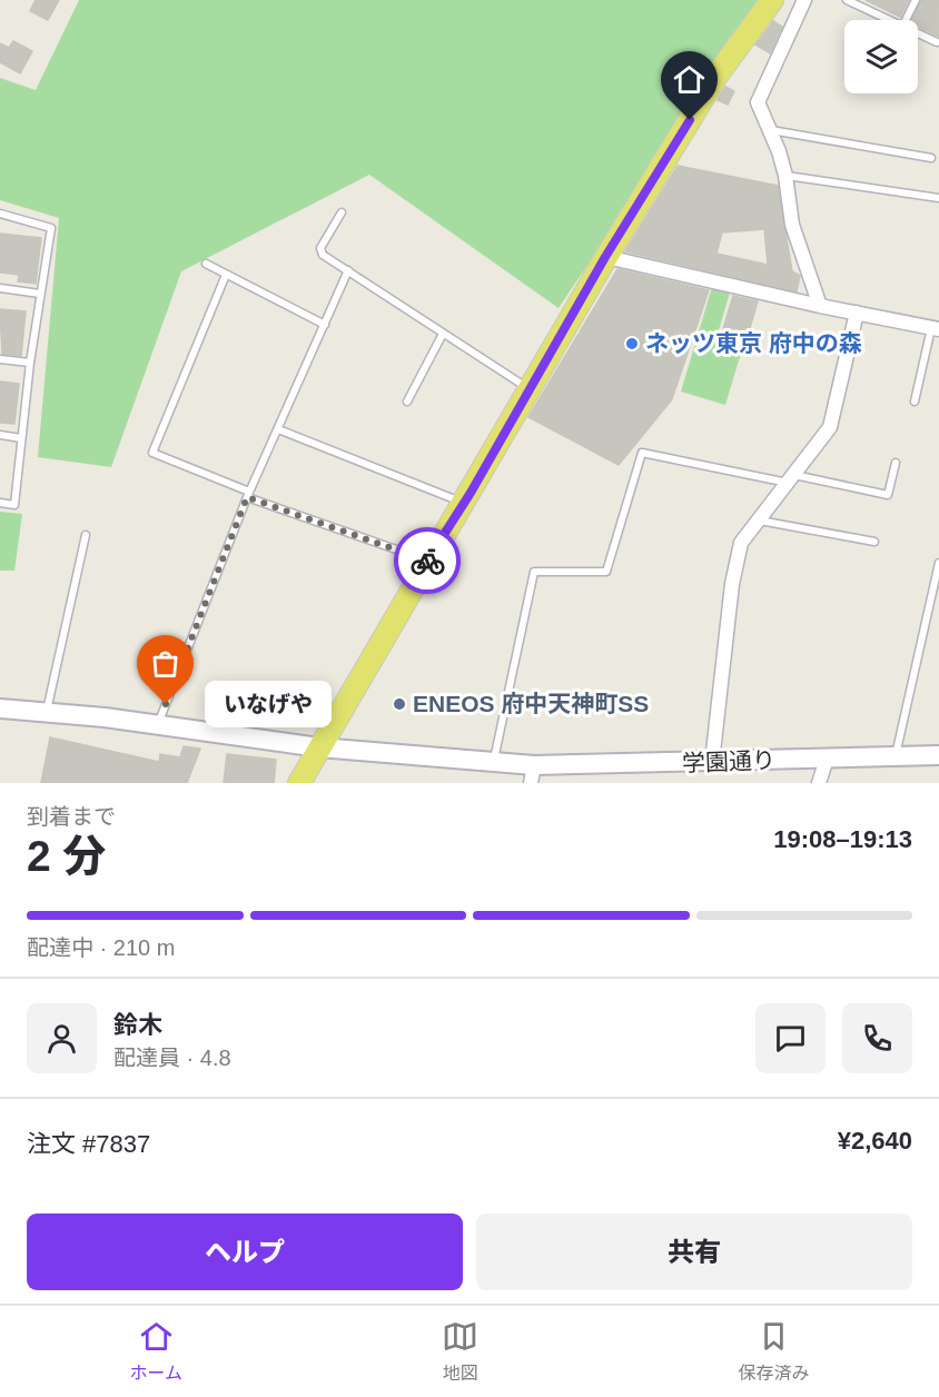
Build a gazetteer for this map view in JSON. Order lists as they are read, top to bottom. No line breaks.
{"streets":{"street":["学園通り"]},"places":["ネッツ東京 府中の森","いなげや","ENEOS 府中天神町SS"],"page":{"bubble":"いなげや","heading":["2 分","到着まで","19:08–19:13"],"panel":["鈴木","配達員 · 4.8","注文 #7837","¥2,640"],"bar":"配達中 · 210 m","buttons":["ヘルプ","共有"],"tabs":["ホーム","地図","保存済み"]}}
